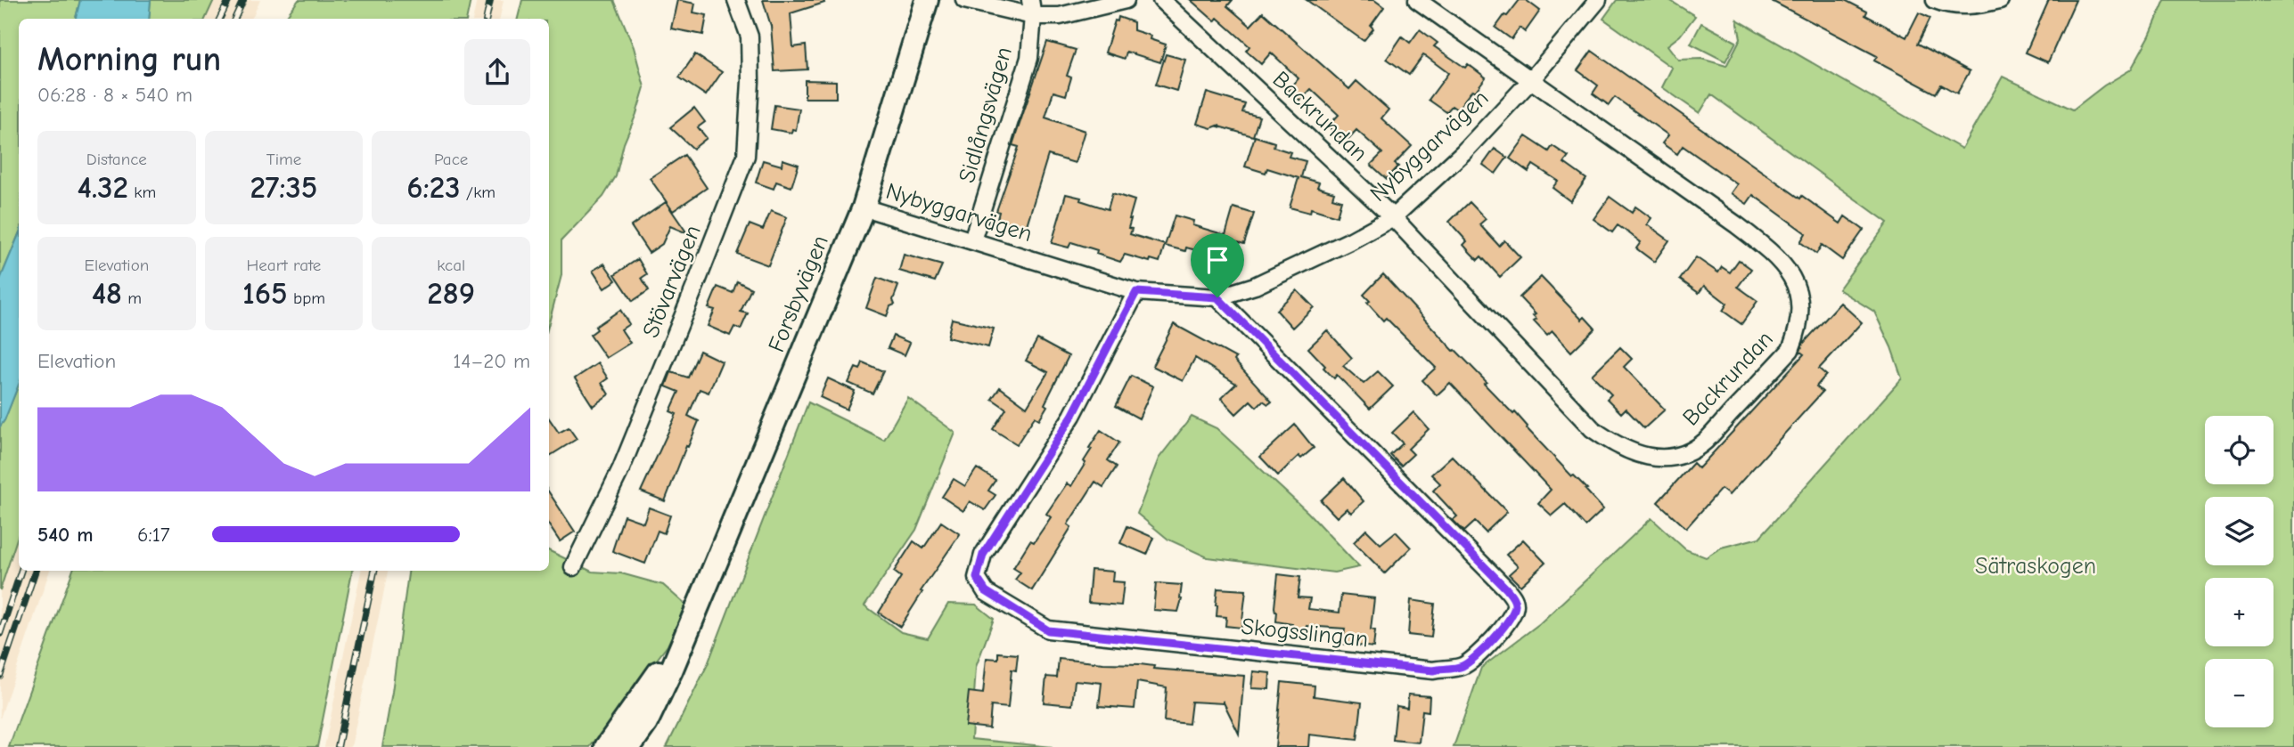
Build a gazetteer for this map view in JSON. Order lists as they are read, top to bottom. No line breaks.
{"streets":{"street":["Sidlångsvägen","Backrundan","Nybyggarvägen","Stövarvägen","Forsbyvägen","Skogsslingan"]},"crossings":[["Sidlångsvägen","Nybyggarvägen"],["Backrundan","Nybyggarvägen"],["Nybyggarvägen","Forsbyvägen"],["Nybyggarvägen","Skogsslingan"]],"parks":["Sätraskogen"],"page":{"heading":["Morning run","06:28 · 8 × 540 m"],"stats":[["Distance","4.32 km"],["Time","27:35"],["Pace","6:23 /km"],["Elevation","48 m"],["Heart rate","165 bpm"],["kcal","289"]],"chart":["Elevation","14–20 m"],"map_buttons":["+","−"],"list":[{"name":"540 m","note":"6:17"}]}}
